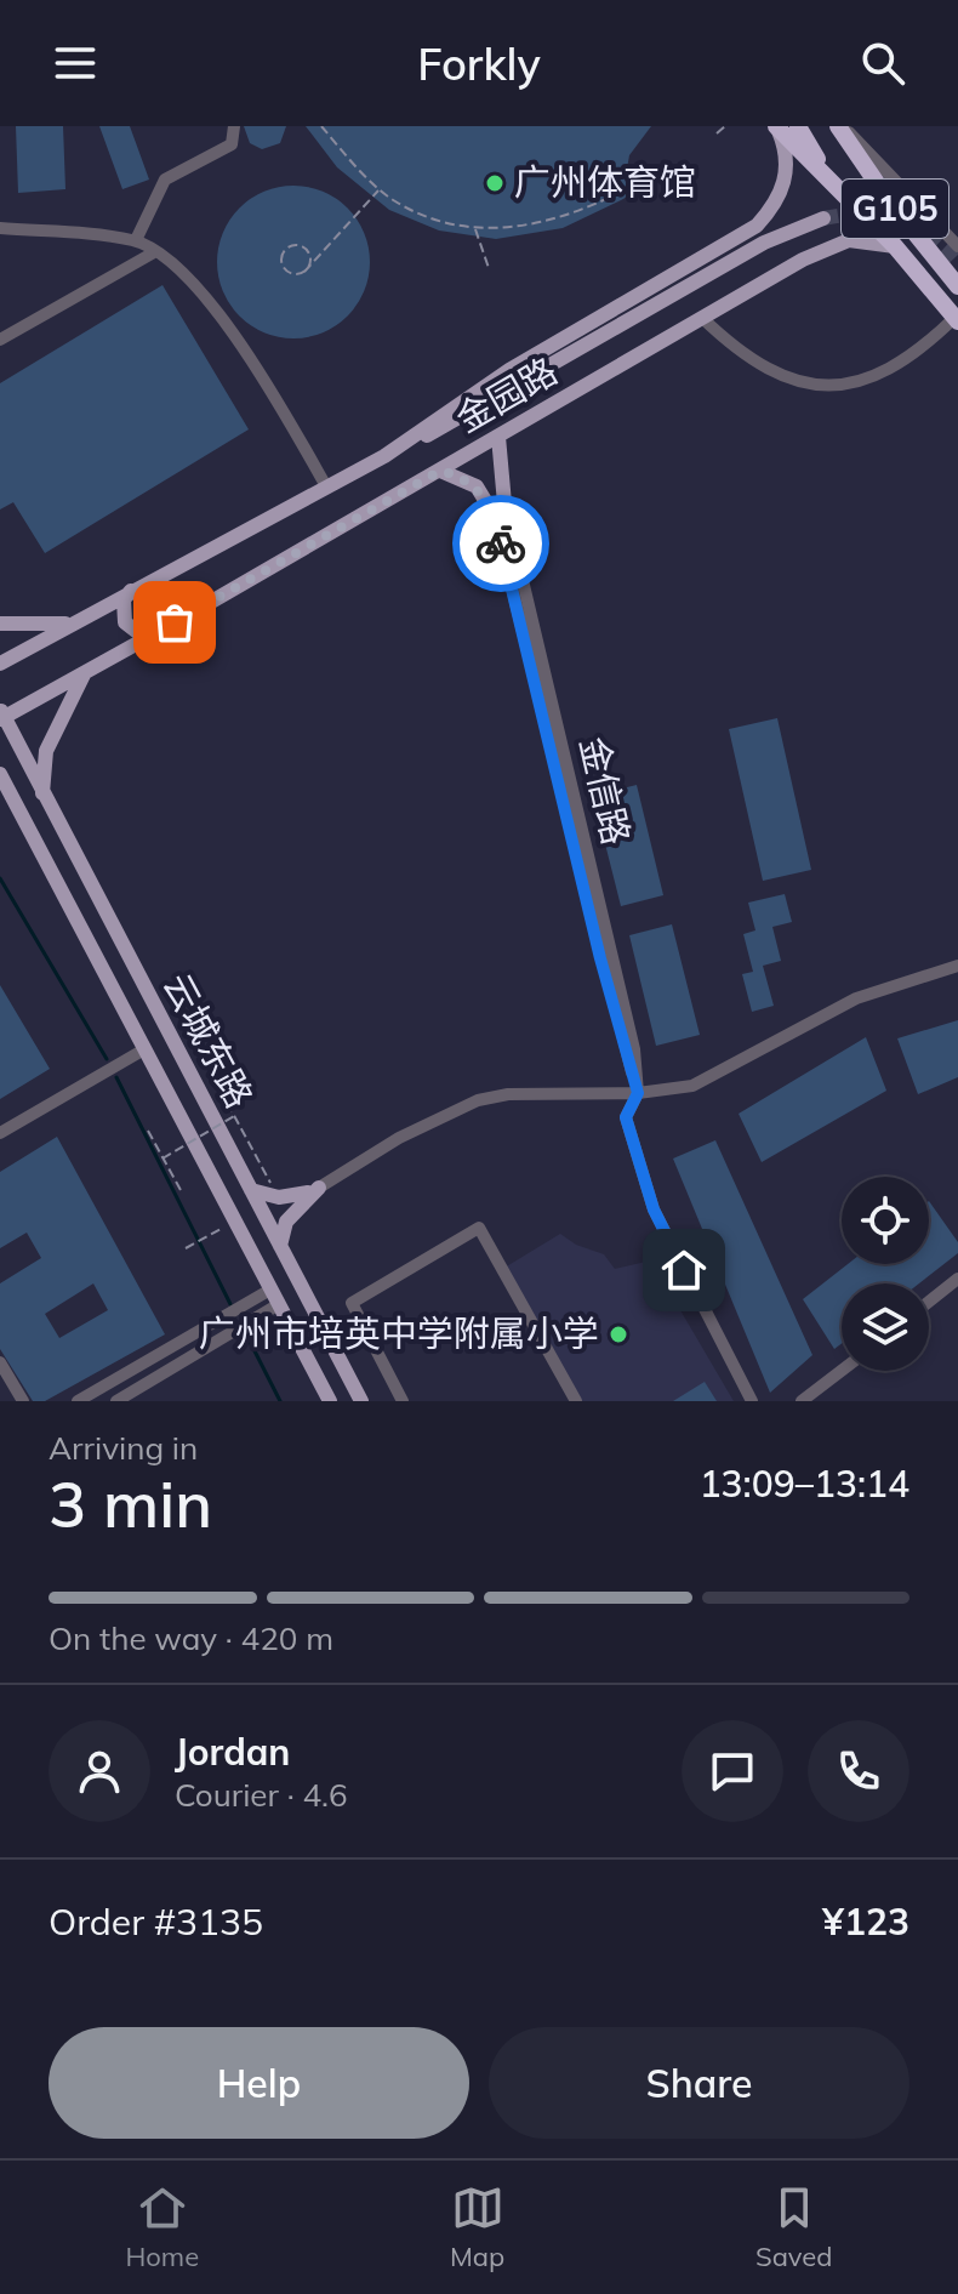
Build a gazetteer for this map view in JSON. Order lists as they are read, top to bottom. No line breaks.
{"streets":{"highway":["G105"],"main road":["金园路","云城东路"],"street":["金信路"]},"crossings":[["G105","金园路"],["金园路","云城东路"]],"places":["广州体育馆","广州市培英中学附属小学"],"page":{"header":"Forkly","heading":["3 min","Arriving in","13:09–13:14"],"panel":["Jordan","Courier · 4.6","Order #3135","¥123"],"bar":"On the way · 420 m","buttons":["Help","Share"],"tabs":["Home","Map","Saved"]}}
